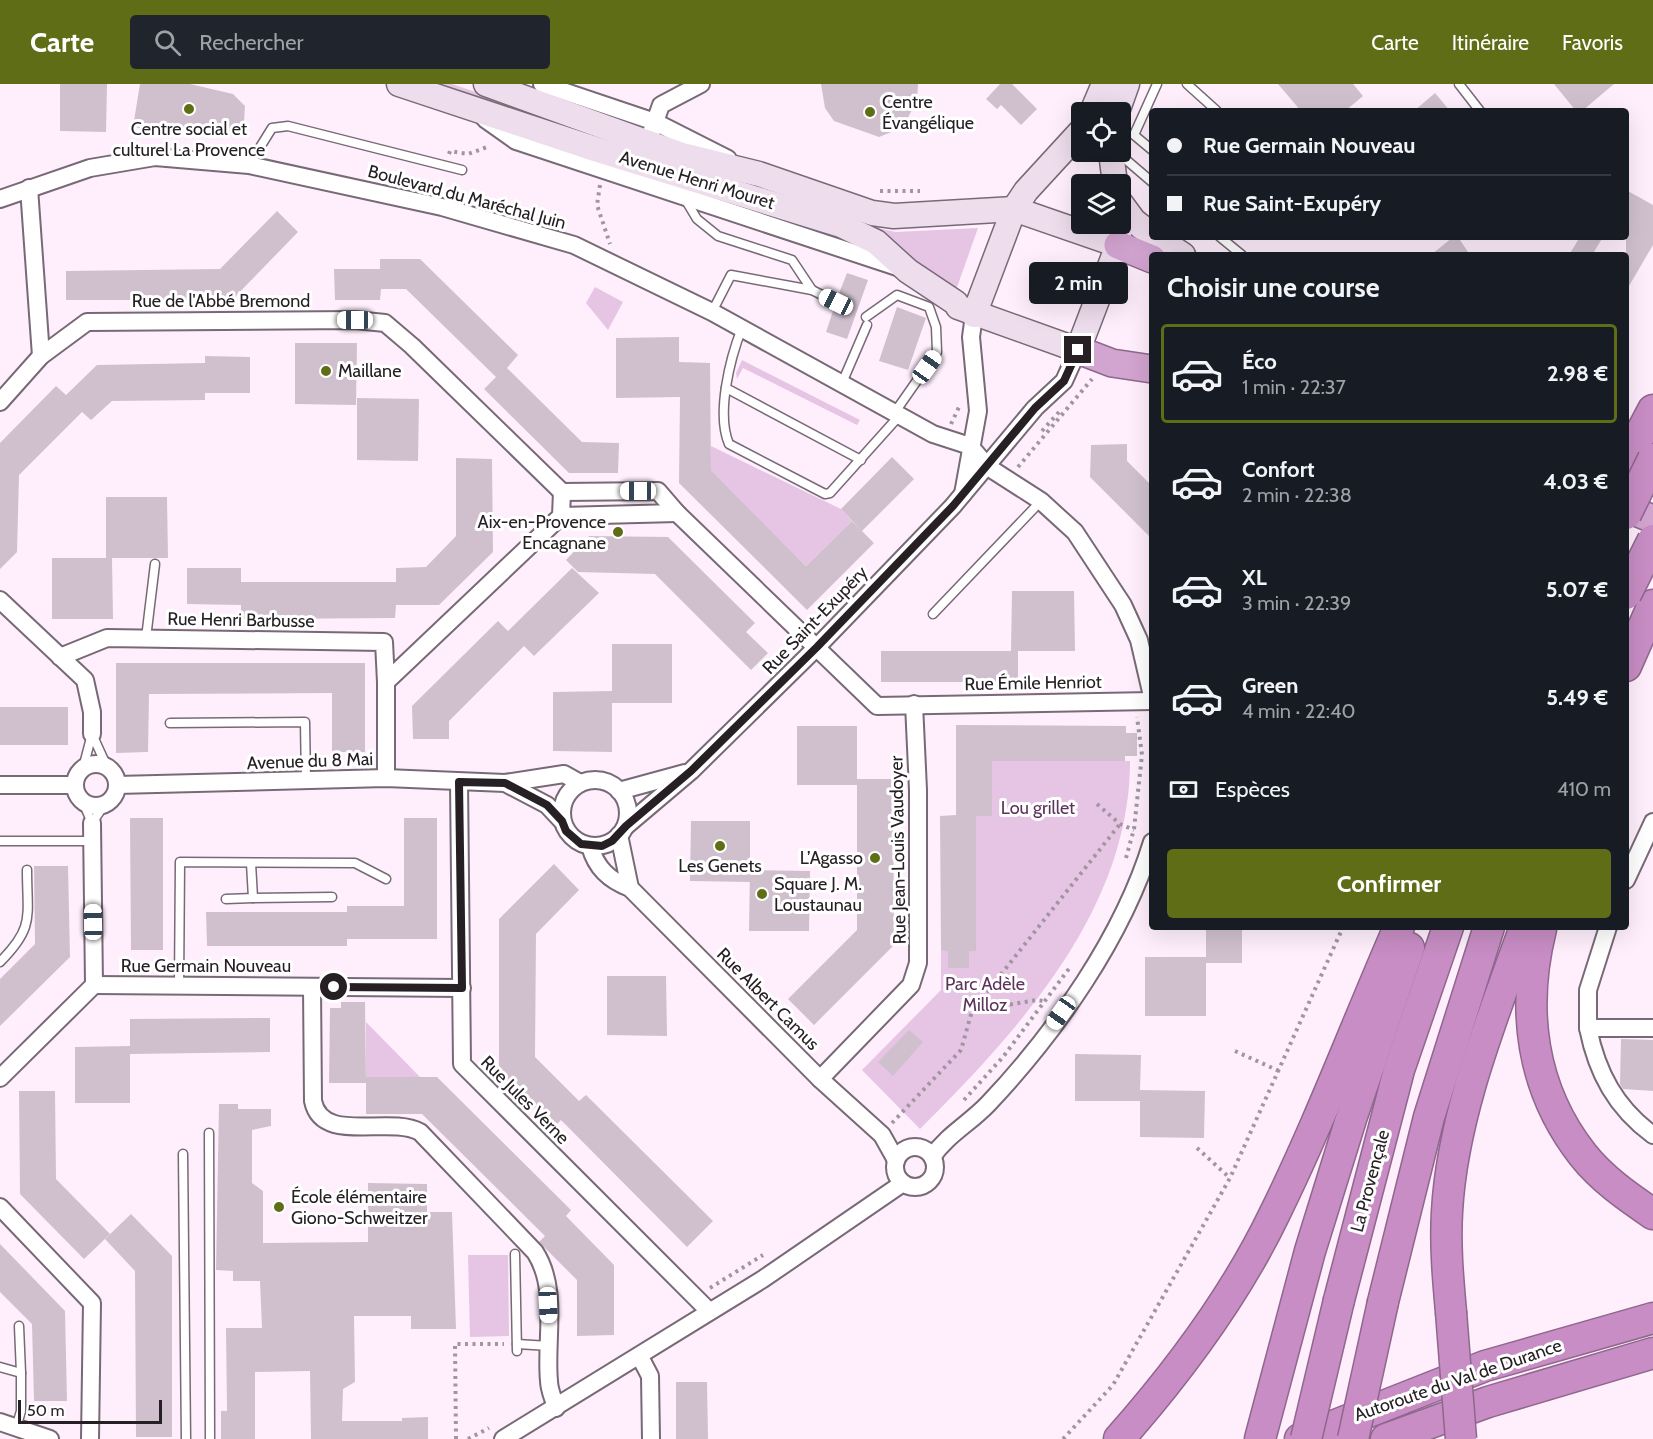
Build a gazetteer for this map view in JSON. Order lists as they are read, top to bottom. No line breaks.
{"streets":{"highway":["La Provençale","Autoroute du Val de Durance"],"main road":["Avenue Henri Mouret"],"street":["Boulevard du Maréchal Juin","Rue de l'Abbé Bremond","Rue Henri Barbusse","Rue Saint-Exupéry","Rue Émile Henriot","Avenue du 8 Mai","Rue Jean-Louis Vaudoyer","Rue Germain Nouveau","Rue Albert Camus","Rue Jules Verne"]},"crossings":[["Avenue Henri Mouret","Rue Saint-Exupéry"],["Rue Saint-Exupéry","Avenue du 8 Mai"],["Rue Saint-Exupéry","Rue Albert Camus"],["Rue Émile Henriot","Rue Jean-Louis Vaudoyer"],["Avenue du 8 Mai","Rue Albert Camus"],["Avenue du 8 Mai","Rue Jules Verne"],["Rue Jean-Louis Vaudoyer","Rue Albert Camus"],["Rue Germain Nouveau","Rue Jules Verne"]],"parks":["Lou grillet","Parc Adèle Milloz"],"places":["Centre social et culturel La Provence","Centre Évangélique","Maillane","Aix-en-Provence Encagnane","Les Genets","L’Agasso","Square J. M. Loustaunau","École élémentaire Giono-Schweitzer"],"scale_bar":"50 m","page":{"header":"Carte","search":"Rechercher","nav":["Carte","Itinéraire","Favoris"],"banner":["Rue Germain Nouveau","Rue Saint-Exupéry"],"heading":"Choisir une course","bubble":"2 min","list":[{"name":"Éco","note":"1 min · 22:37","value":"2.98 €"},{"name":"Confort","note":"2 min · 22:38","value":"4.03 €"},{"name":"XL","note":"3 min · 22:39","value":"5.07 €"},{"name":"Green","note":"4 min · 22:40","value":"5.49 €"}],"pay":["Espèces","410 m"],"buttons":"Confirmer","scale":"50 m"}}
